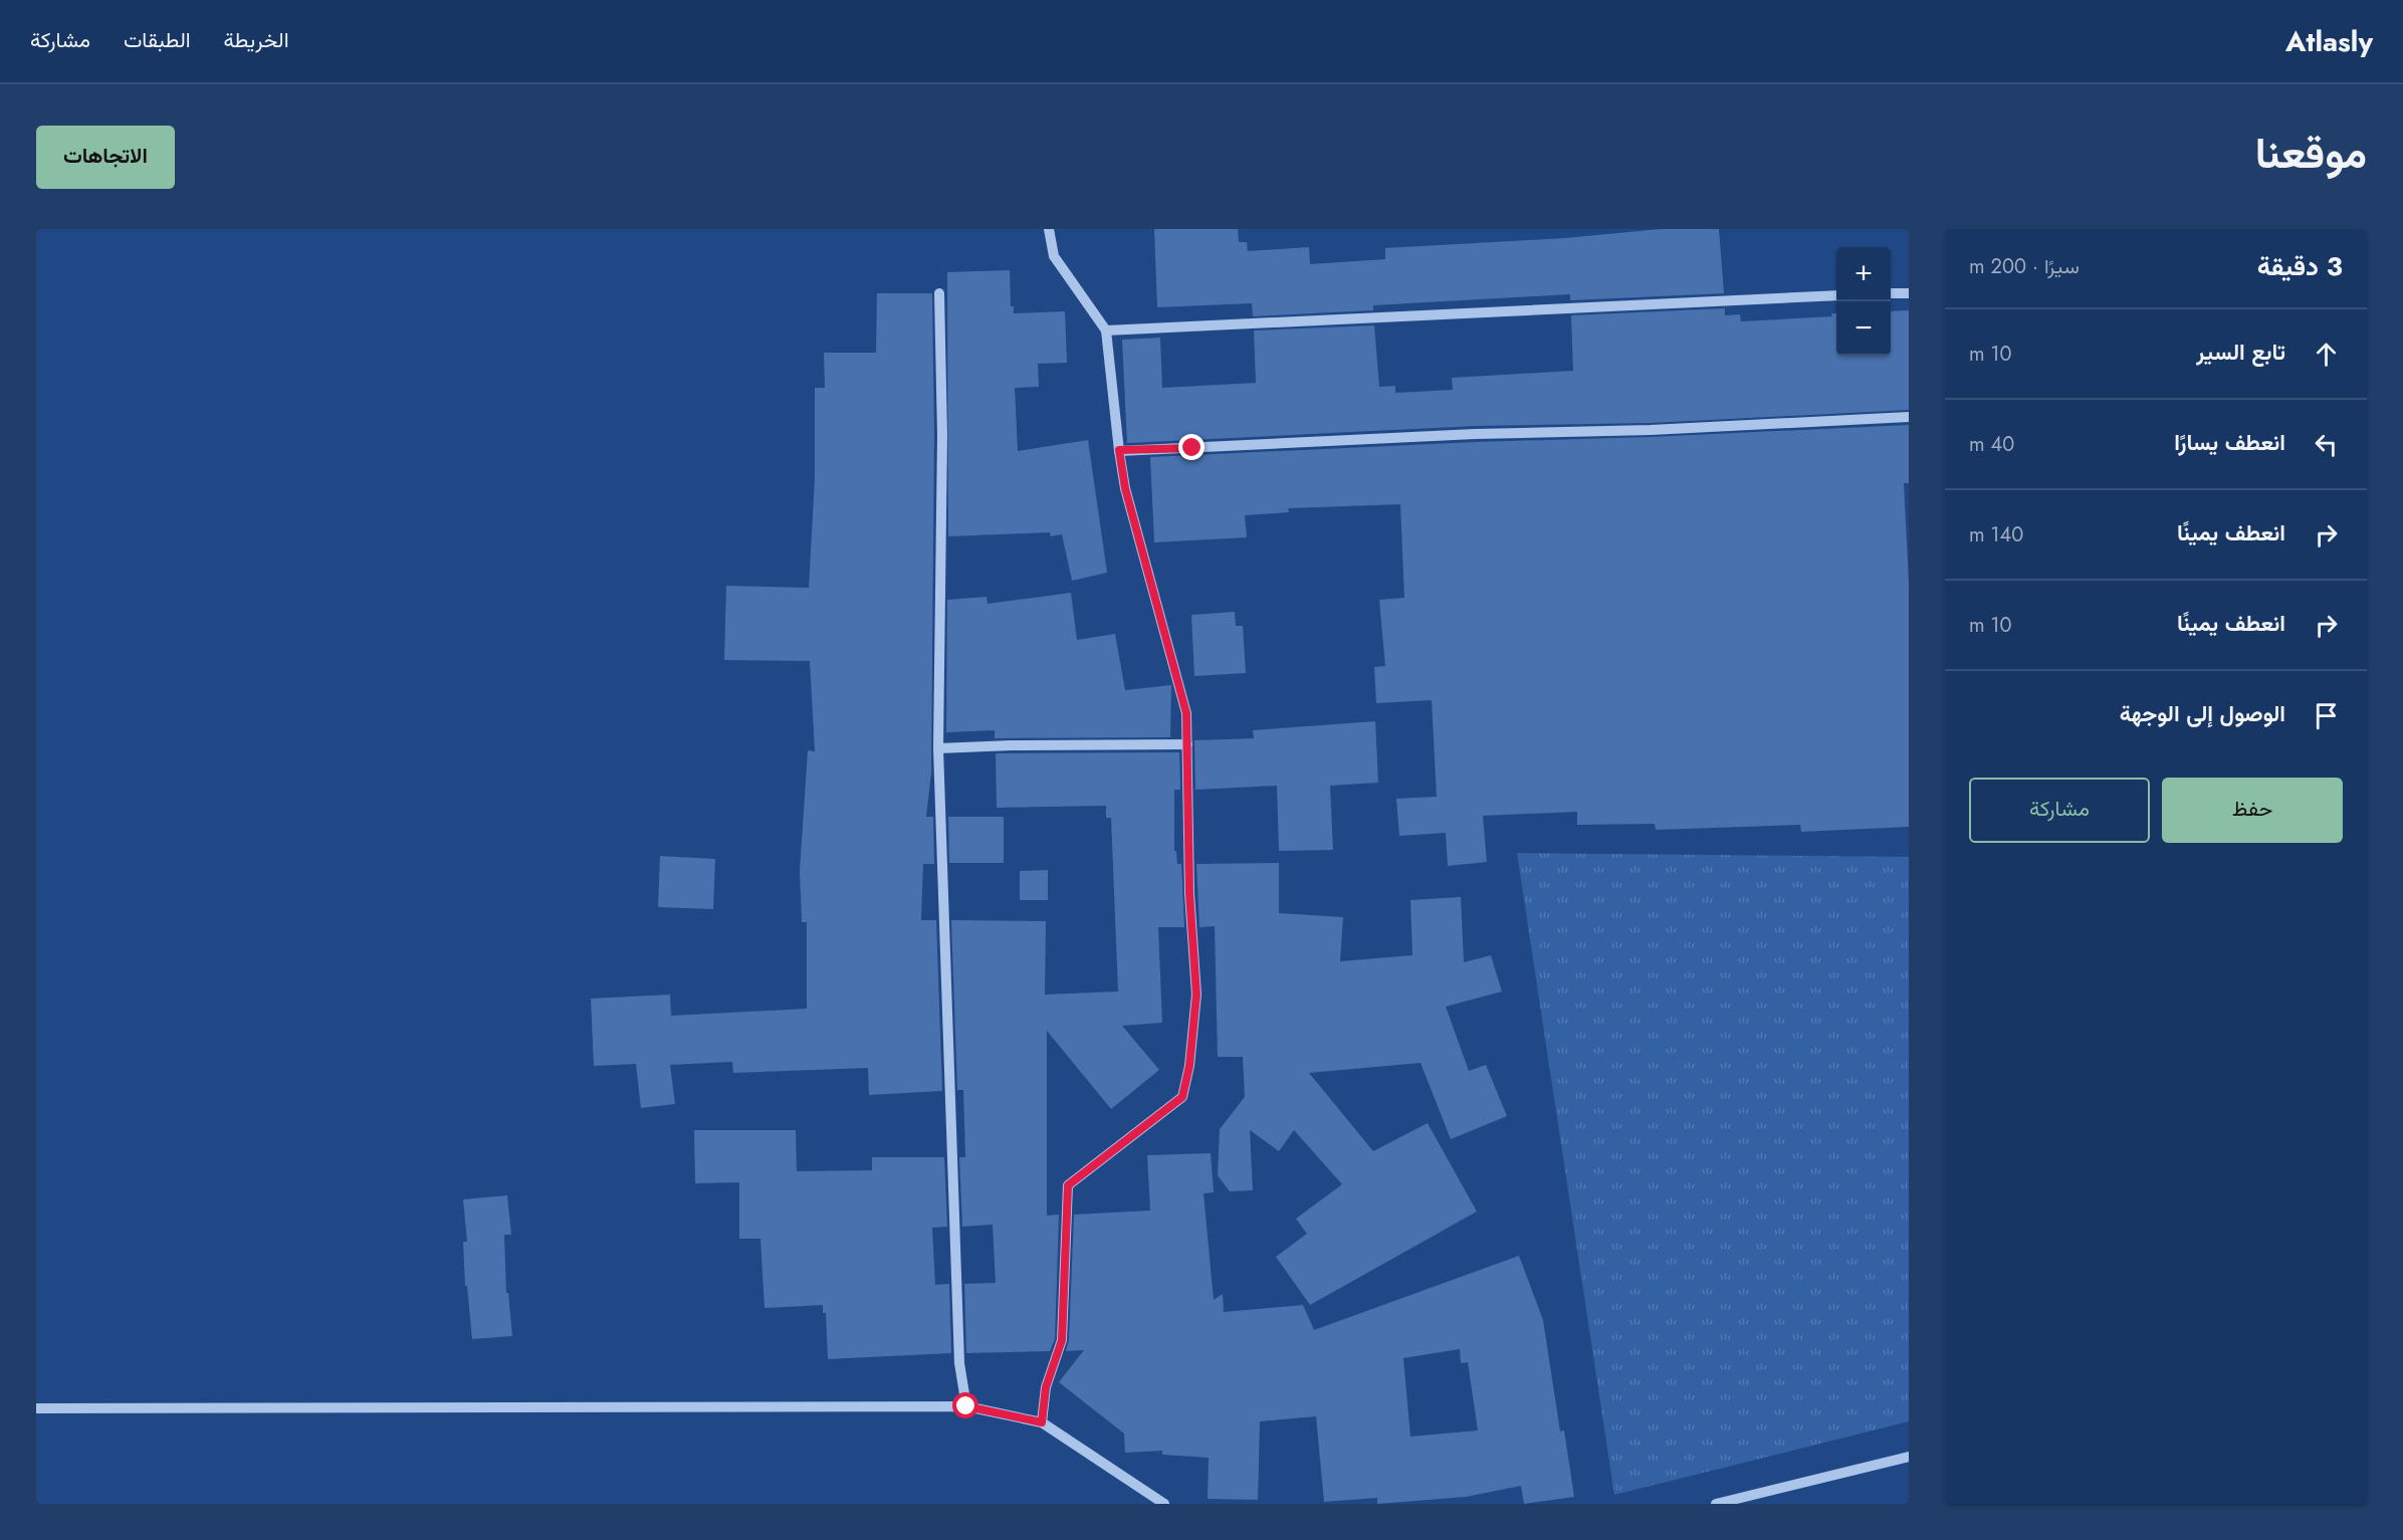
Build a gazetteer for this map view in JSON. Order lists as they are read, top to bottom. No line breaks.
{"page":{"header":"Atlasly","nav":["الخريطة","الطبقات","مشاركة"],"title":"موقعنا","buttons":["الاتجاهات",["حفظ","مشاركة"]],"heading":["3 دقيقة","سيرًا · 200 m"],"map_buttons":["+","−"],"list":[["تابع السير","10 m"],["انعطف يسارًا","40 m"],["انعطف يمينًا","140 m"],["انعطف يمينًا","10 m"],"الوصول إلى الوجهة"]}}
